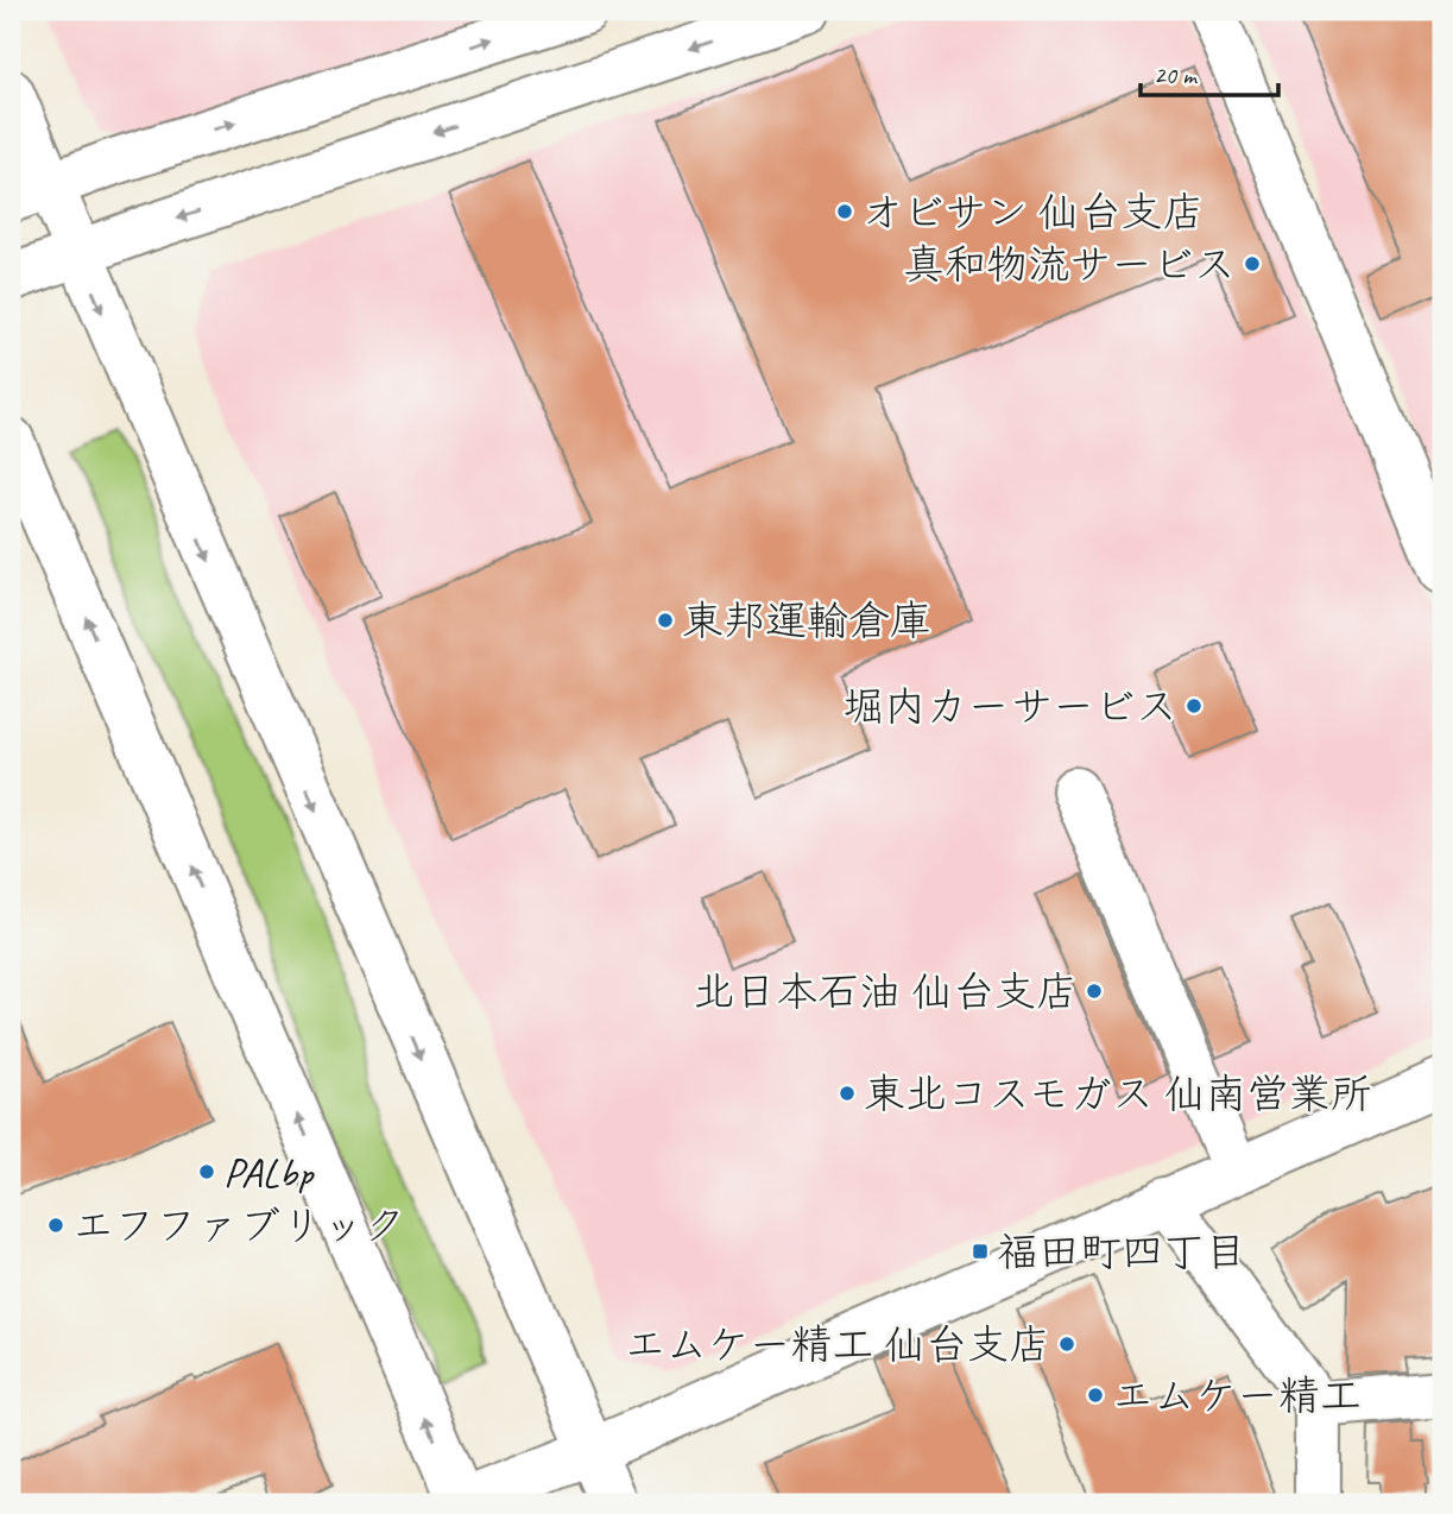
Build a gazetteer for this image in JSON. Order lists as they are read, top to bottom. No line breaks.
{"places":{"other":["オビサン 仙台支店","真和物流サービス","東邦運輸倉庫","堀内カーサービス","北日本石油 仙台支店","東北コスモガス 仙南営業所","PALbp","エフファブリック","エムケー精工 仙台支店","エムケー精工"],"transit":["福田町四丁目"]},"scale_bar":"20 m"}
